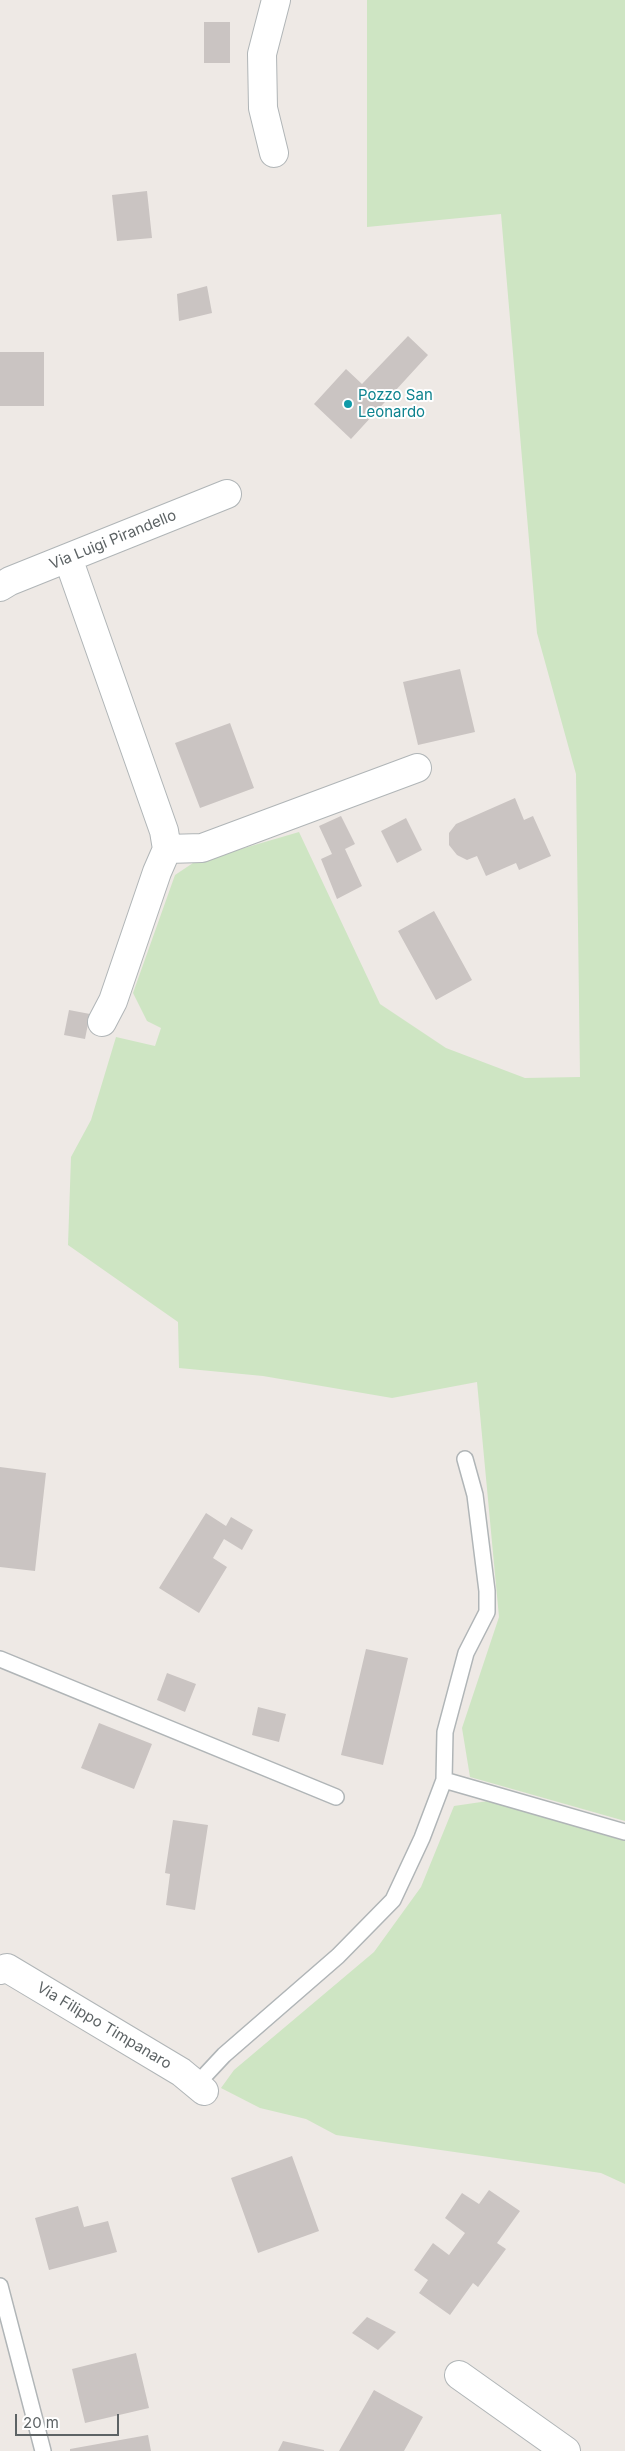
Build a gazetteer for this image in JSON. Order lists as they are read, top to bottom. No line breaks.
{"streets":{"street":["Via Luigi Pirandello","Via Filippo Timpanaro"]},"places":["Pozzo San Leonardo"],"scale_bar":"20 m"}
